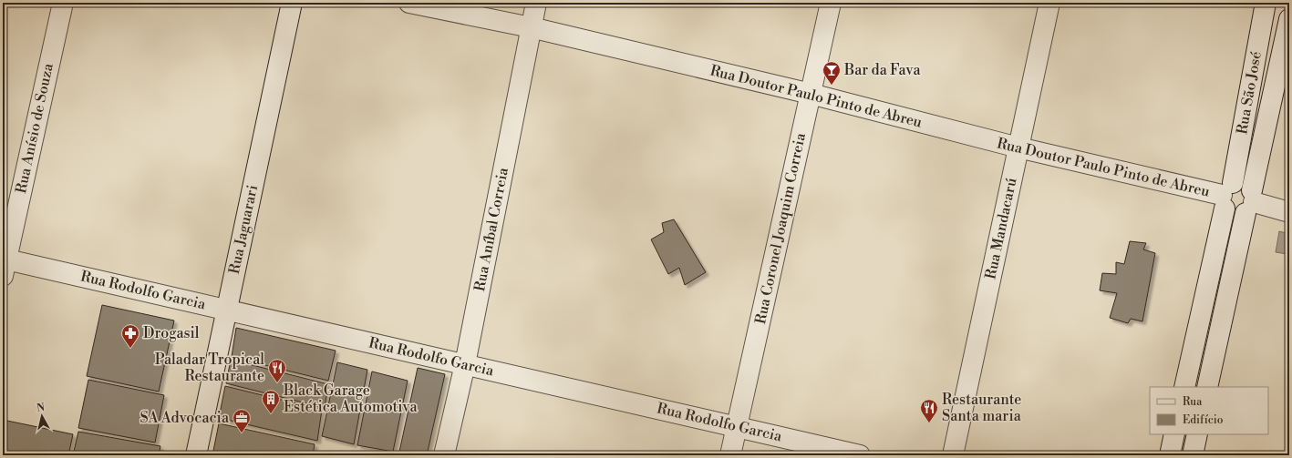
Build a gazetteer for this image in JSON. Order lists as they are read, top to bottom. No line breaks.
{"streets":{"street":["Rua São José","Rua Doutor Paulo Pinto de Abreu","Rua Anísio de Souza","Rua Coronel Joaquim Correia","Rua Mandacarú","Rua Jaguarari","Rua Aníbal Correia","Rua Rodolfo Garcia"]},"crossings":[["Rua São José","Rua Doutor Paulo Pinto de Abreu"],["Rua Doutor Paulo Pinto de Abreu","Rua Coronel Joaquim Correia"],["Rua Doutor Paulo Pinto de Abreu","Rua Mandacarú"],["Rua Doutor Paulo Pinto de Abreu","Rua Aníbal Correia"],["Rua Anísio de Souza","Rua Rodolfo Garcia"],["Rua Coronel Joaquim Correia","Rua Rodolfo Garcia"],["Rua Jaguarari","Rua Rodolfo Garcia"],["Rua Aníbal Correia","Rua Rodolfo Garcia"]],"places":{"bar":["Bar da Fava"],"pharmacy":["Drogasil"],"restaurant":["Paladar Tropical Restaurante","Restaurante Santa maria"],"building":["Black Garage Estética Automotiva"],"office":["SA Advocacia"]},"legend":["Rua","Edifício"],"north":"top"}
